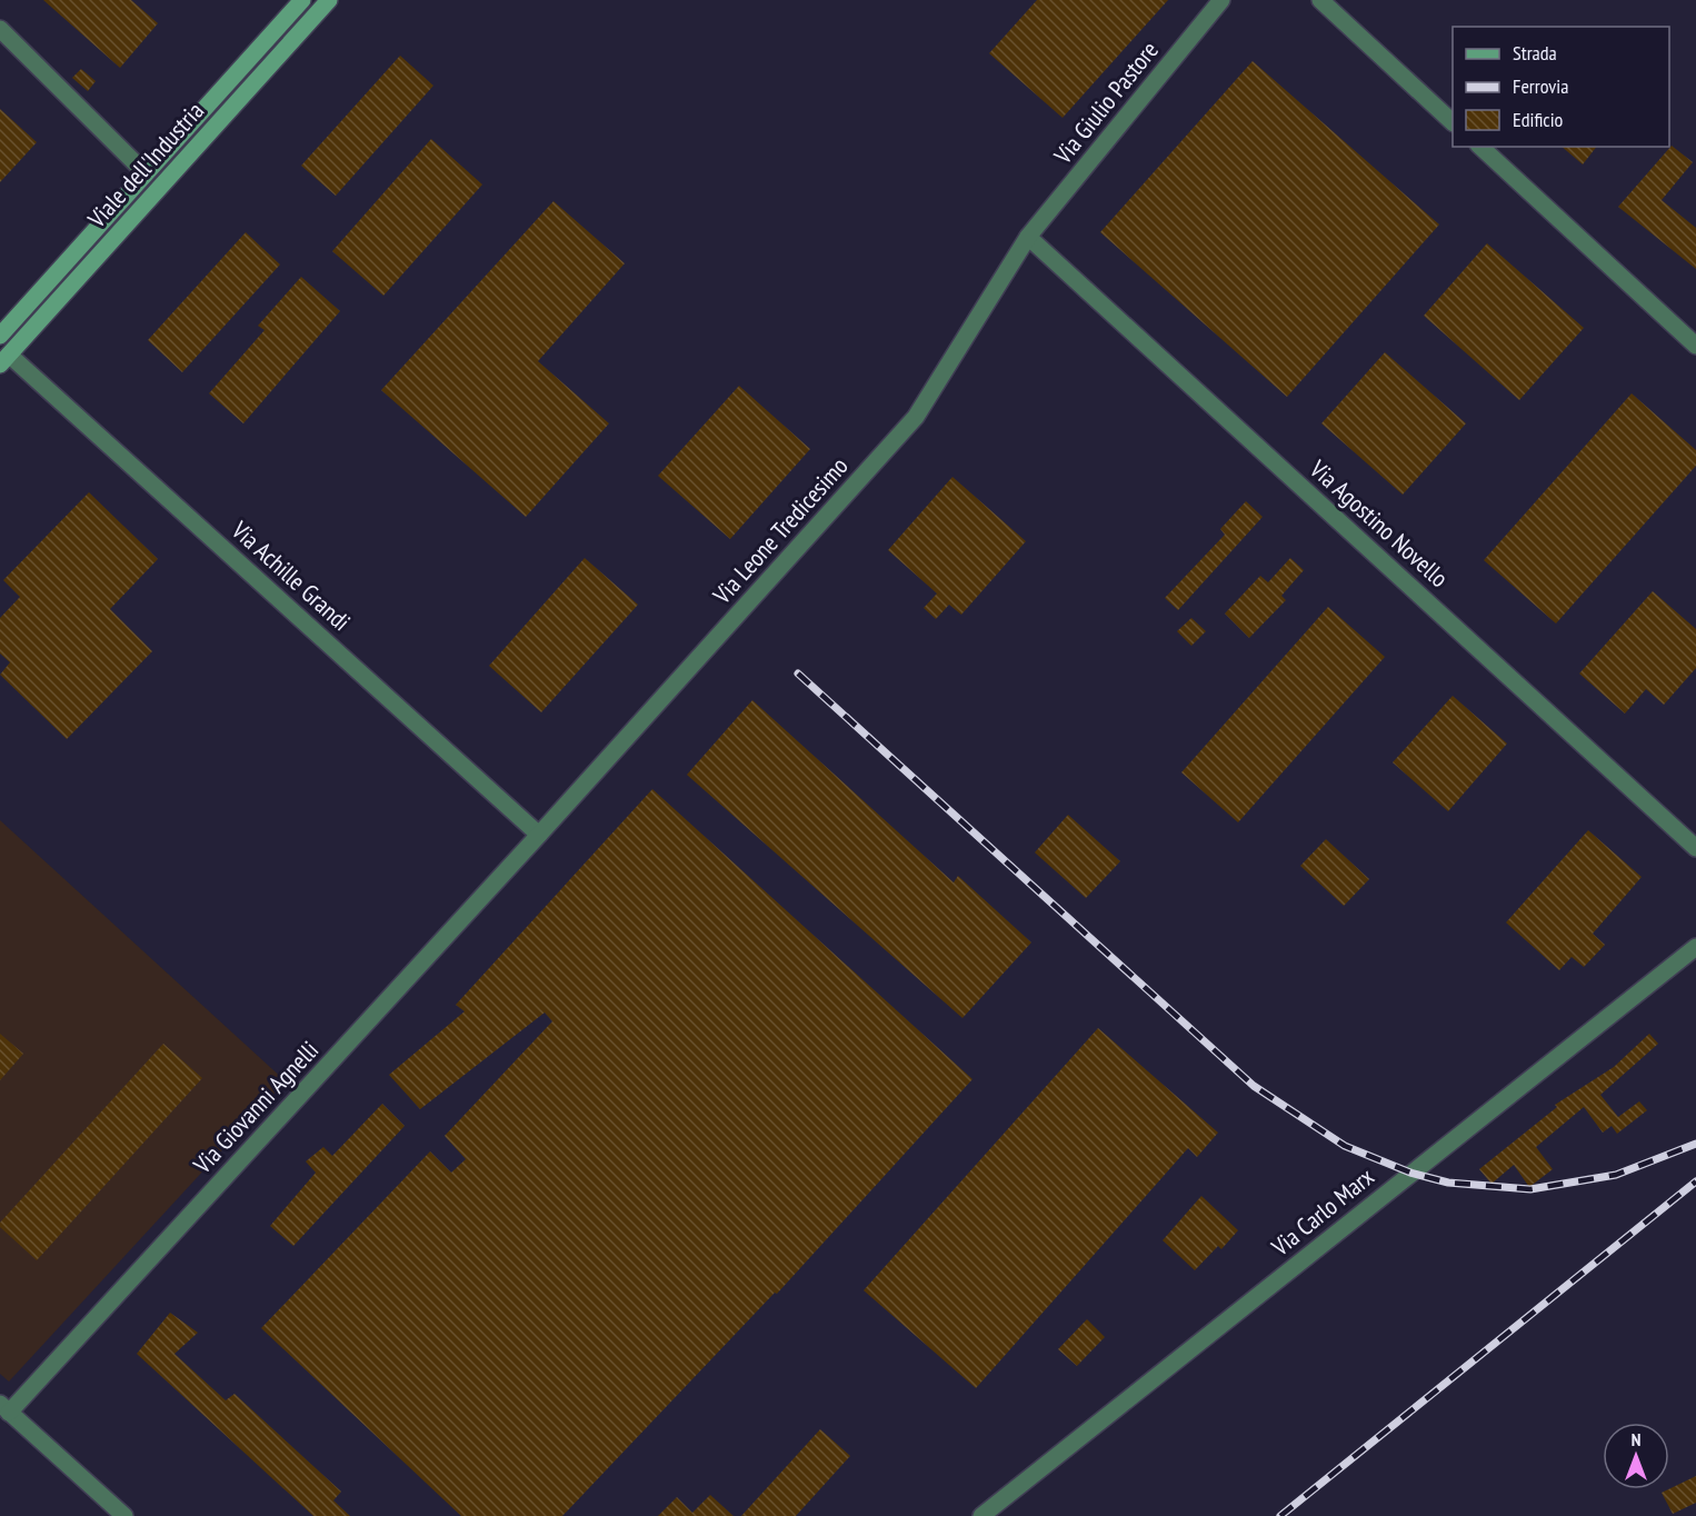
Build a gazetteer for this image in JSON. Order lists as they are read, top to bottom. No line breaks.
{"streets":{"main road":["Viale dell'Industria"],"street":["Via Giulio Pastore","Via Agostino Novello","Via Leone Tredicesimo","Via Achille Grandi","Via Giovanni Agnelli","Via Carlo Marx"]},"crossings":[["Via Giulio Pastore","Via Agostino Novello"],["Via Giulio Pastore","Via Leone Tredicesimo"],["Viale dell'Industria","Via Achille Grandi"],["Via Agostino Novello","Via Leone Tredicesimo"],["Via Leone Tredicesimo","Via Achille Grandi"],["Via Leone Tredicesimo","Via Giovanni Agnelli"],["Via Achille Grandi","Via Giovanni Agnelli"]],"legend":["Strada","Ferrovia","Edificio"],"north":"top"}
